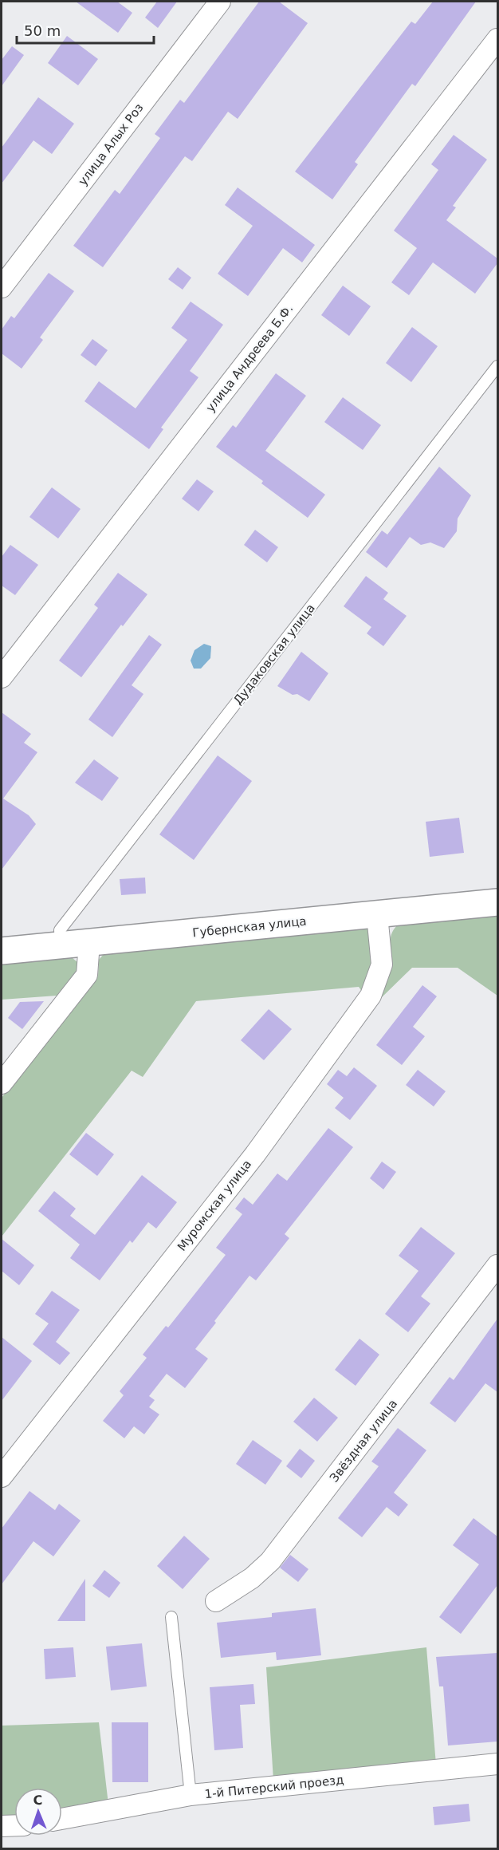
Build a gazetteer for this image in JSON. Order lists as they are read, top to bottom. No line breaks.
{"streets":{"street":["улица Алых Роз","улица Андреева Б.Ф.","Губернская улица","Муромская улица","Звёздная улица","1-й Питерский проезд"],"lane":["Дудаковская улица"]},"crossings":[["Дудаковская улица","Губернская улица"],["Губернская улица","Муромская улица"]],"scale_bar":"50 m","north":"top"}
